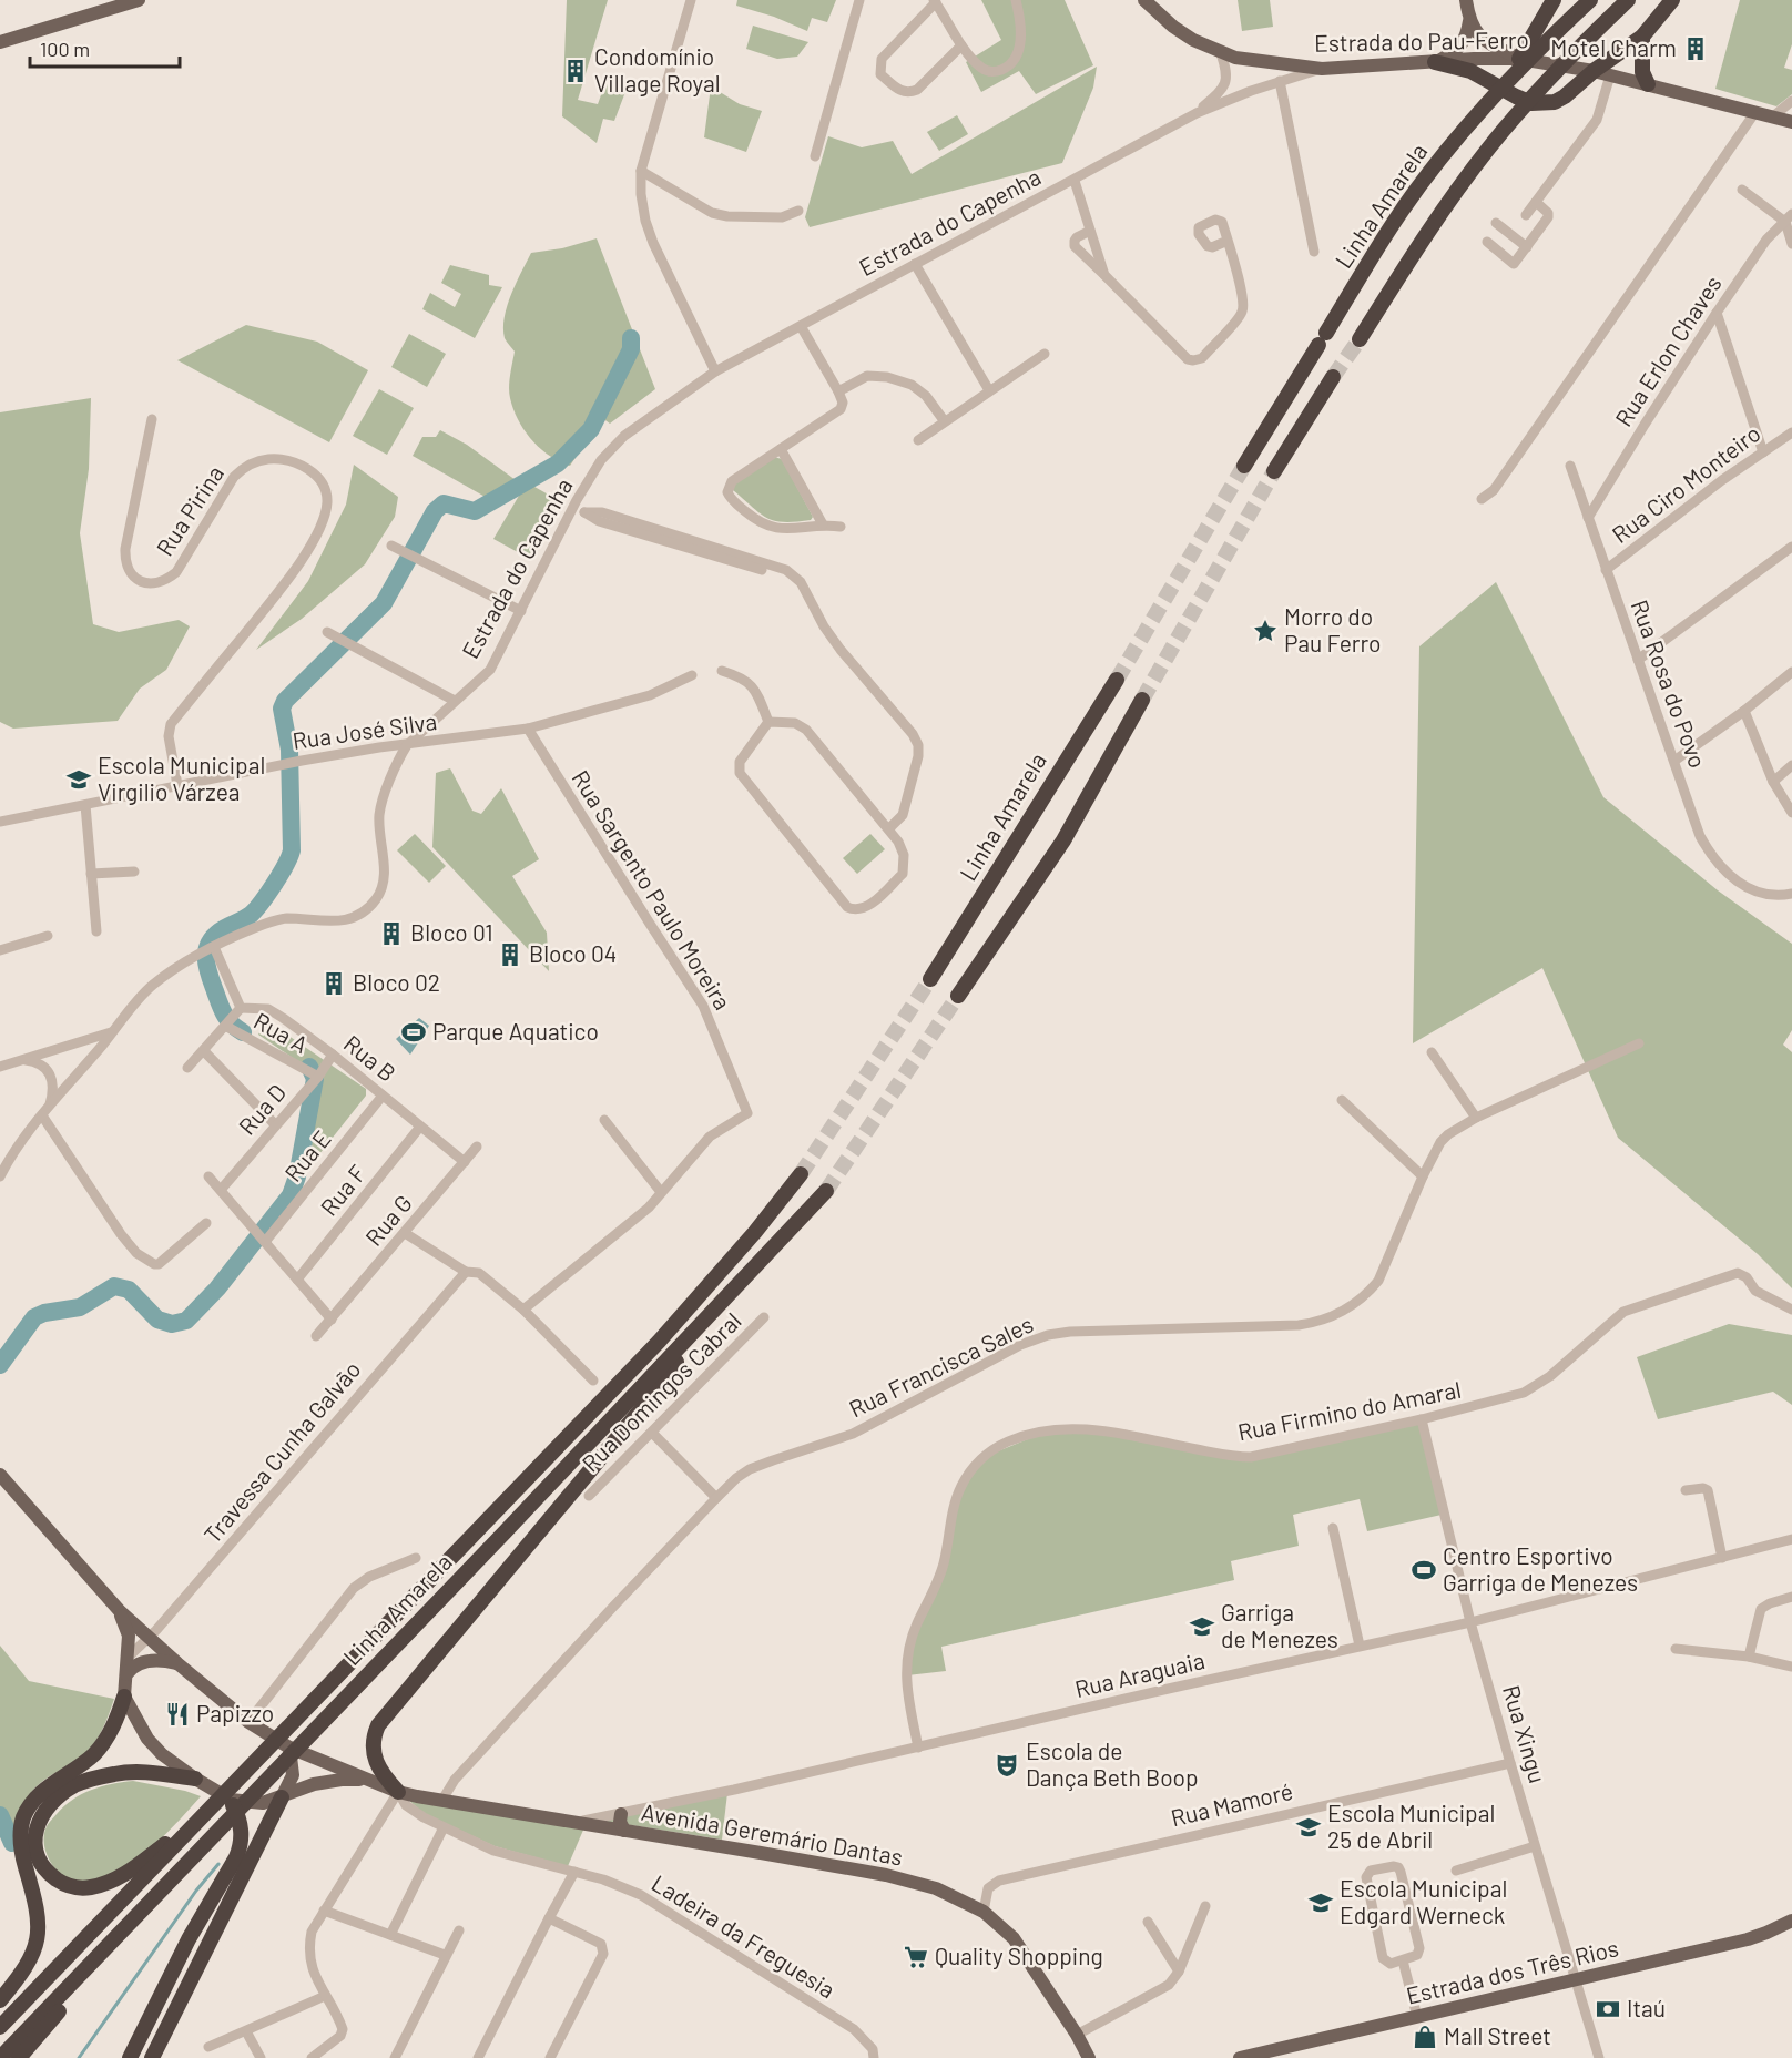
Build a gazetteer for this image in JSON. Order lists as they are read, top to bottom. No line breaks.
{"streets":{"highway":["Linha Amarela"],"main road":["Estrada do Pau-Ferro","Avenida Geremário Dantas","Estrada dos Três Rios"],"street":["Estrada do Capenha","Rua Erlon Chaves","Rua Ciro Monteiro","Rua Pirina","Rua Rosa do Povo","Rua José Silva","Rua Sargento Paulo Moreira","Rua A","Rua B","Rua D","Rua E","Rua F","Rua G","Rua Francisca Sales","Rua Domingos Cabral","Rua Firmino do Amaral","Travessa Cunha Galvão","Rua Araguaia","Rua Xingu","Rua Mamoré","Ladeira da Freguesia"]},"crossings":[["Estrada do Pau-Ferro","Estrada do Capenha"],["Estrada do Capenha","Rua José Silva"],["Rua Erlon Chaves","Rua Rosa do Povo"],["Rua Ciro Monteiro","Rua Rosa do Povo"],["Rua Pirina","Rua José Silva"],["Rua José Silva","Rua Sargento Paulo Moreira"],["Rua A","Rua D"],["Rua B","Rua D"],["Rua B","Rua E"],["Rua B","Rua F"],["Rua B","Rua G"],["Rua Francisca Sales","Avenida Geremário Dantas"],["Rua Firmino do Amaral","Rua Araguaia"],["Rua Firmino do Amaral","Rua Xingu"],["Travessa Cunha Galvão","Avenida Geremário Dantas"],["Rua Araguaia","Rua Xingu"],["Rua Araguaia","Avenida Geremário Dantas"],["Rua Xingu","Rua Mamoré"],["Rua Xingu","Estrada dos Três Rios"],["Rua Mamoré","Avenida Geremário Dantas"],["Avenida Geremário Dantas","Ladeira da Freguesia"]],"places":{"building":["Motel Charm","Condomínio Village Royal","Bloco 01","Bloco 04","Bloco 02"],"place":["Morro do Pau Ferro"],"school or university":["Escola Municipal Virgilio Várzea","Garriga de Menezes","Escola Municipal 25 de Abril","Escola Municipal Edgard Werneck"],"sports":["Parque Aquatico","Centro Esportivo Garriga de Menezes"],"restaurant":["Papizzo"],"theatre":["Escola de Dança Beth Boop"],"supermarket":["Quality Shopping"],"bank":["Itaú"],"shop":["Mall Street"]},"scale_bar":"100 m"}
